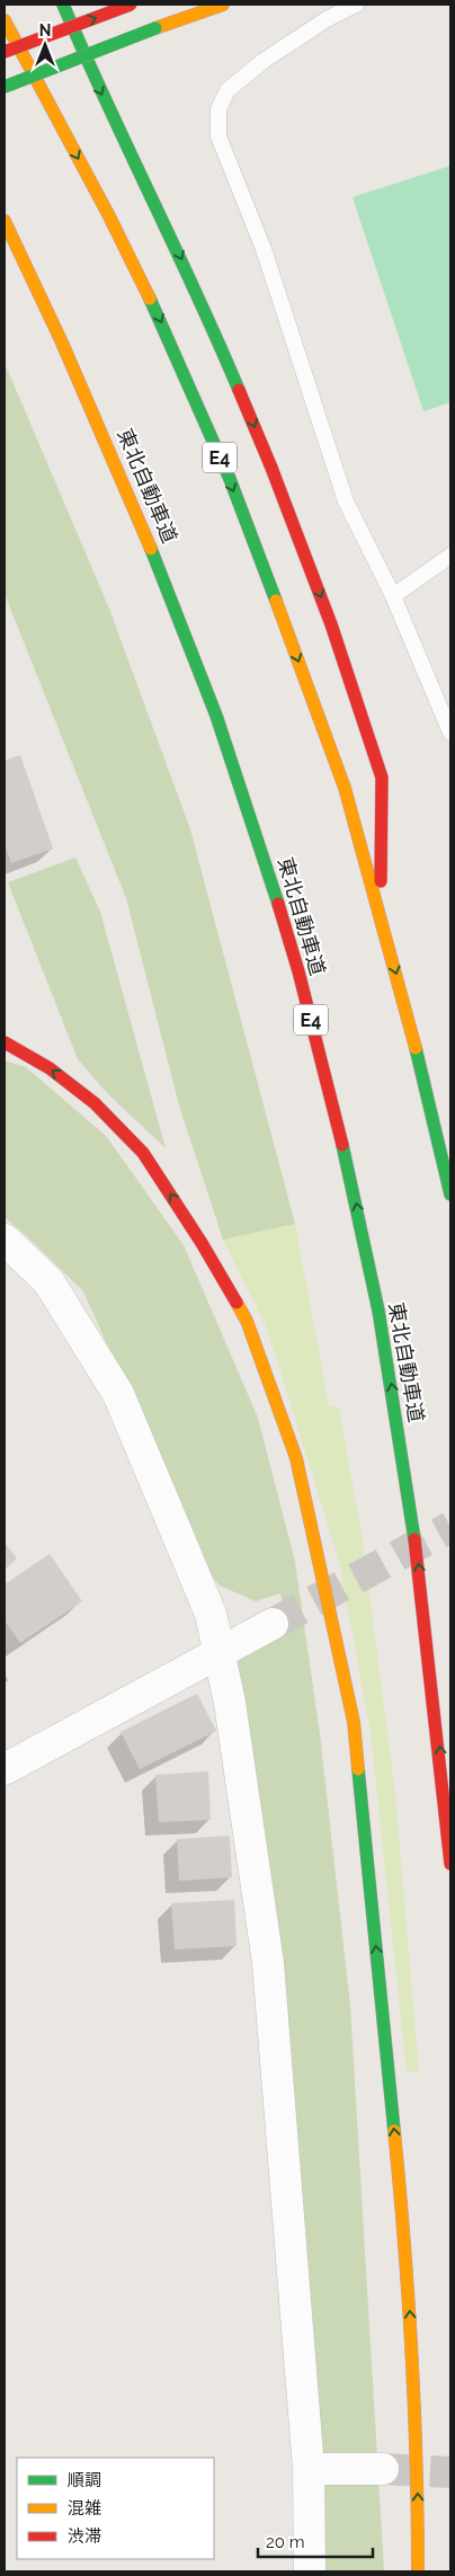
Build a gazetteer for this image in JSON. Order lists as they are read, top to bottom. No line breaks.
{"streets":{"highway":["E4","東北自動車道"]},"legend":["順調","混雑","渋滞"],"scale_bar":"20 m","north":"top"}
